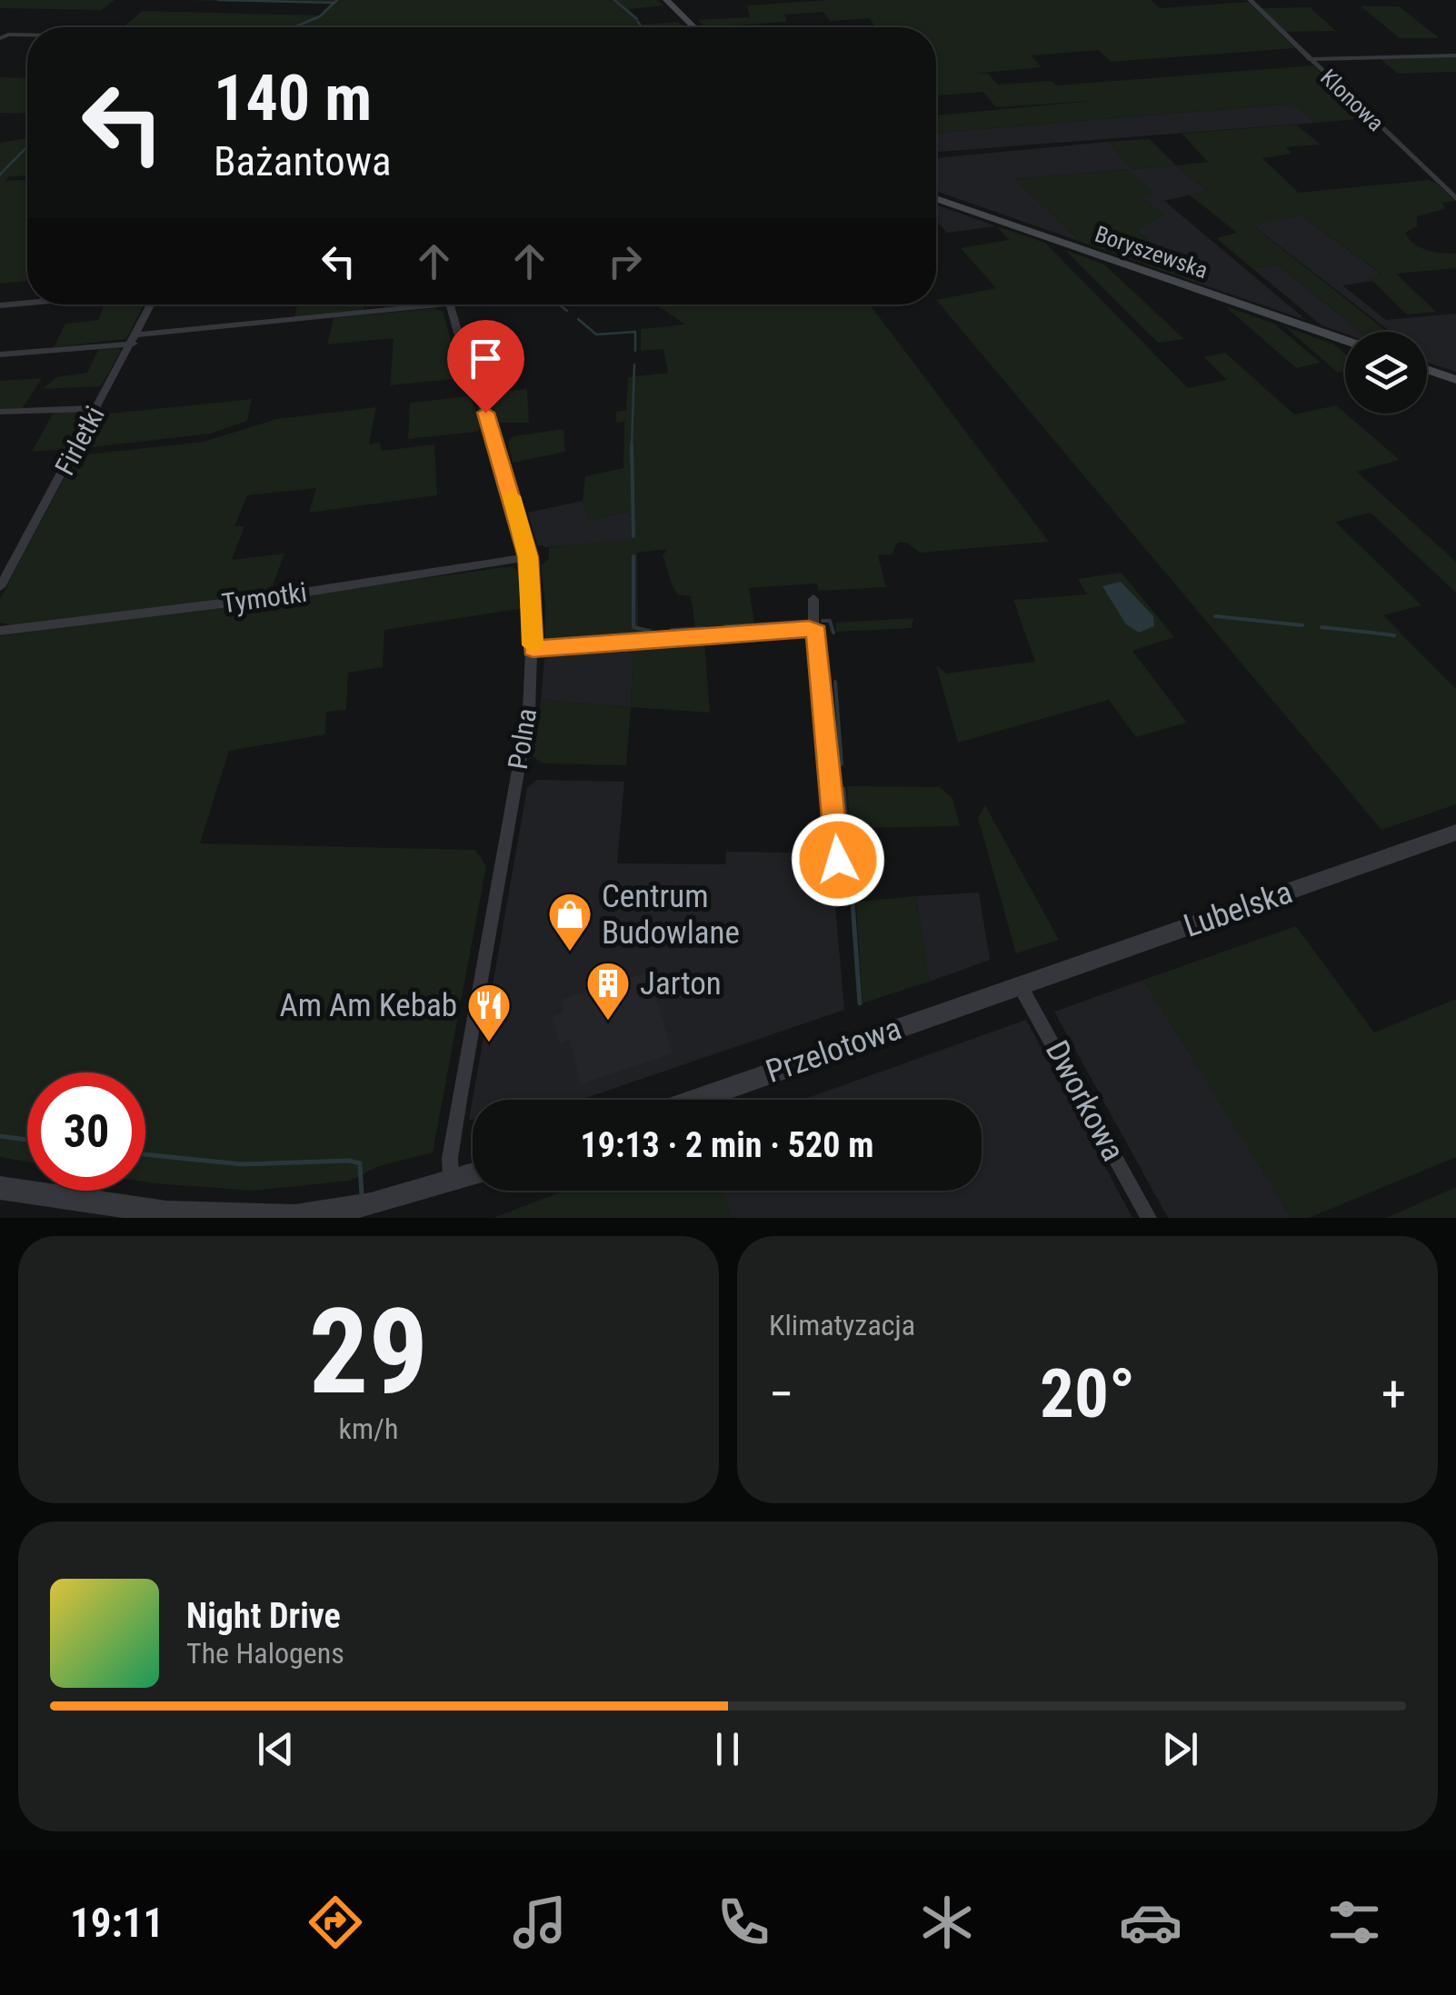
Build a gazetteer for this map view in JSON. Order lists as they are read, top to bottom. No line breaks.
{"streets":{"main road":["Boryszewska"],"street":["Klonowa","Firletki","Tymotki","Polna","Lubelska","Przelotowa","Dworkowa"]},"crossings":[["Firletki","Polna"],["Tymotki","Polna"],["Lubelska","Przelotowa"],["Lubelska","Dworkowa"],["Przelotowa","Dworkowa"]],"places":{"shop":["Centrum Budowlane"],"building":["Jarton"],"restaurant":["Am Am Kebab"]},"page":{"turn":["140 m","Bażantowa"],"limit":"30","trip":"19:13 · 2 min · 520 m","tile":[["29","km/h"],"Klimatyzacja"],"heat":["−","20°","+"],"song":["Night Drive","The Halogens"],"tabs":"19:11"}}
